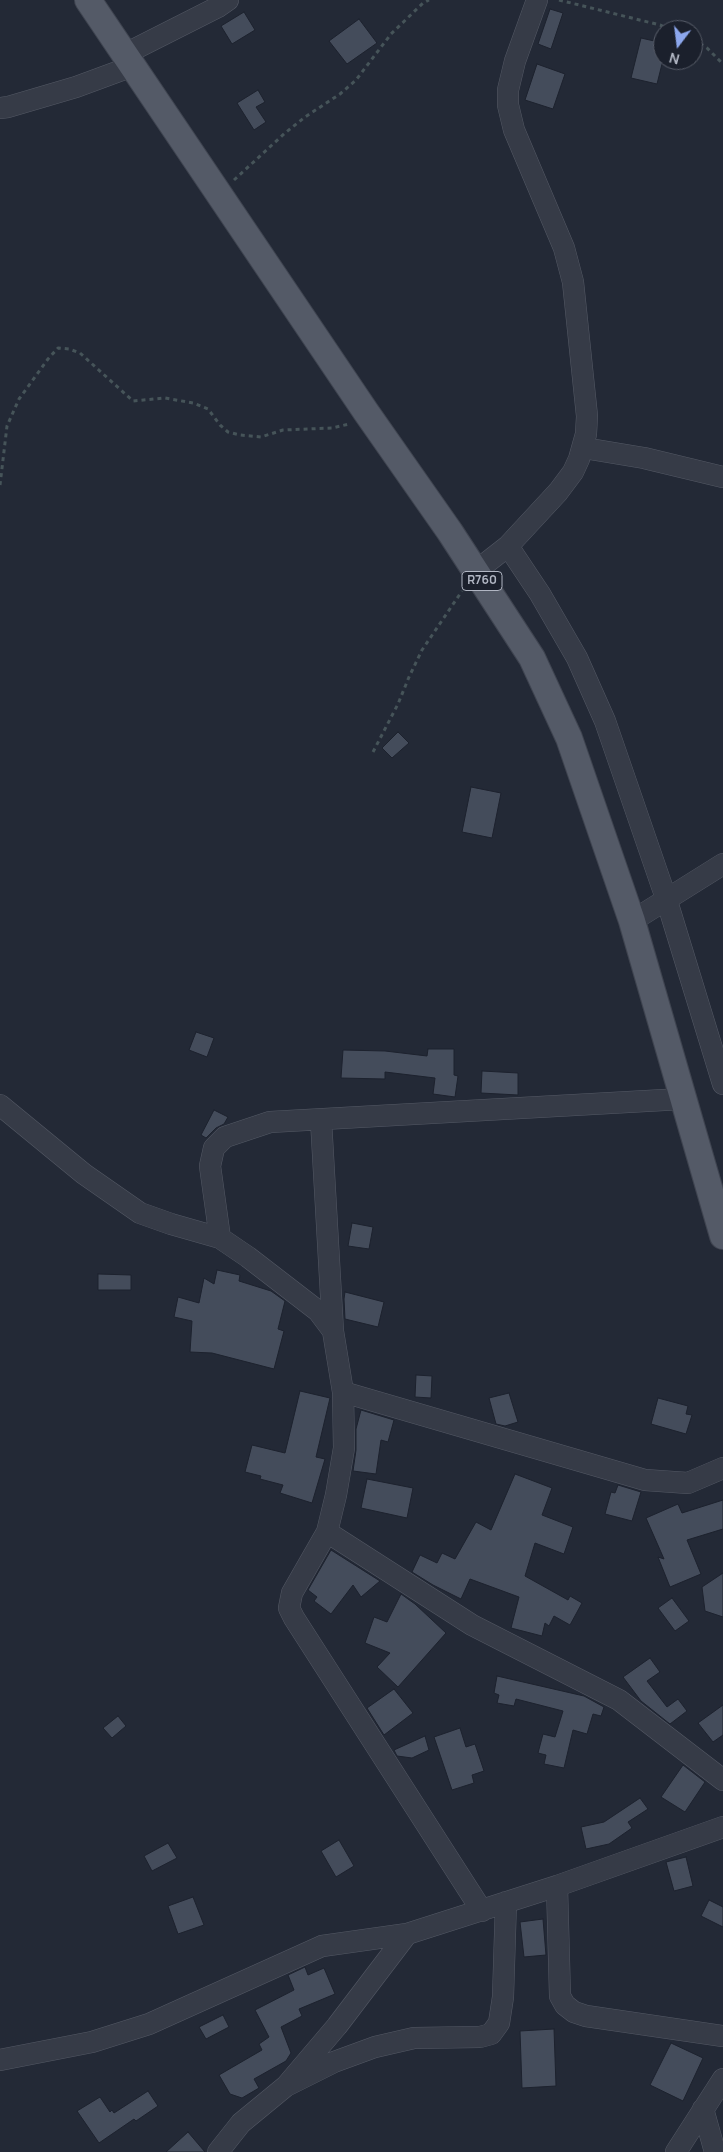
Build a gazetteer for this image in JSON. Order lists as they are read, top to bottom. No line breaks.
{"streets":{"main road":["R760"]},"north":"bottom"}
